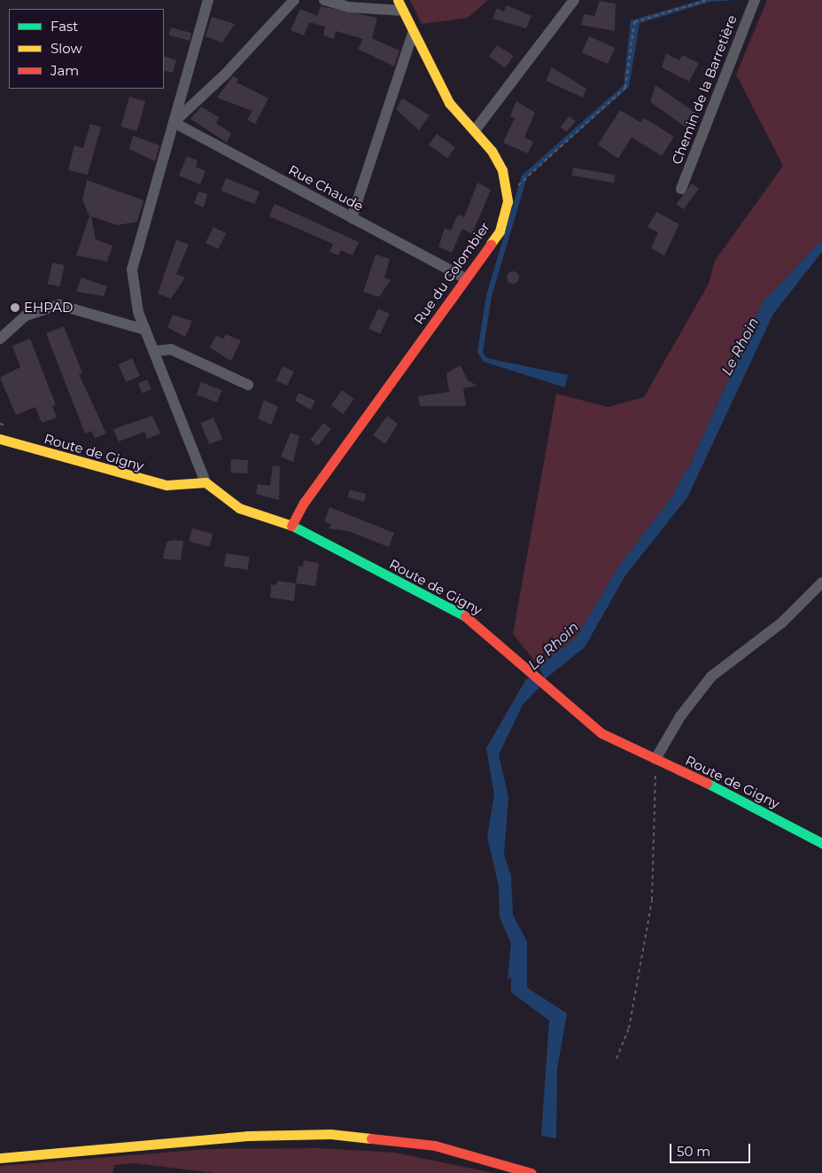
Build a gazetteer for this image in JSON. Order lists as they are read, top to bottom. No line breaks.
{"streets":{"main road":["Rue du Colombier","Route de Gigny"],"street":["Chemin de la Barretière","Rue Chaude"]},"crossings":[["Rue Chaude","Rue du Colombier"],["Rue du Colombier","Route de Gigny"]],"water":["Le Rhoin"],"places":["EHPAD"],"legend":["Fast","Slow","Jam"],"scale_bar":"50 m"}
